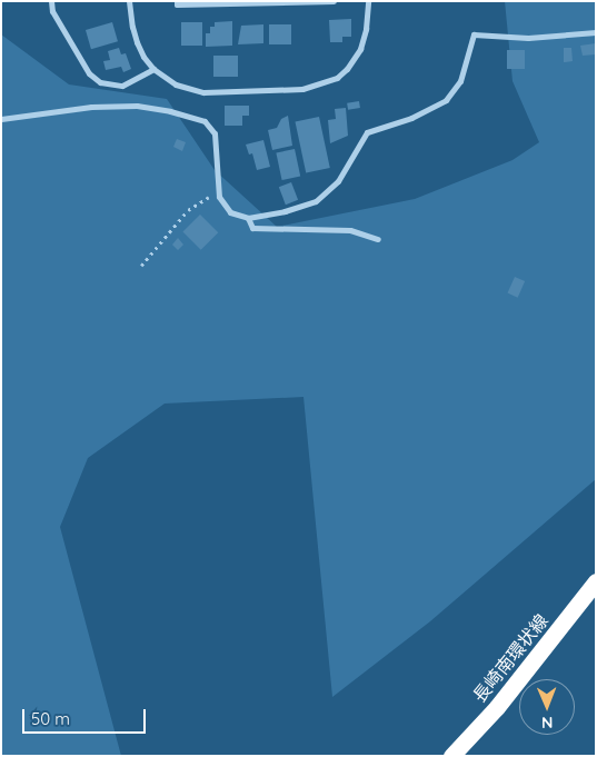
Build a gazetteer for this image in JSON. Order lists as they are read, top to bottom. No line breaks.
{"streets":{"highway":["長崎南環状線"]},"scale_bar":"50 m","north":"bottom"}
